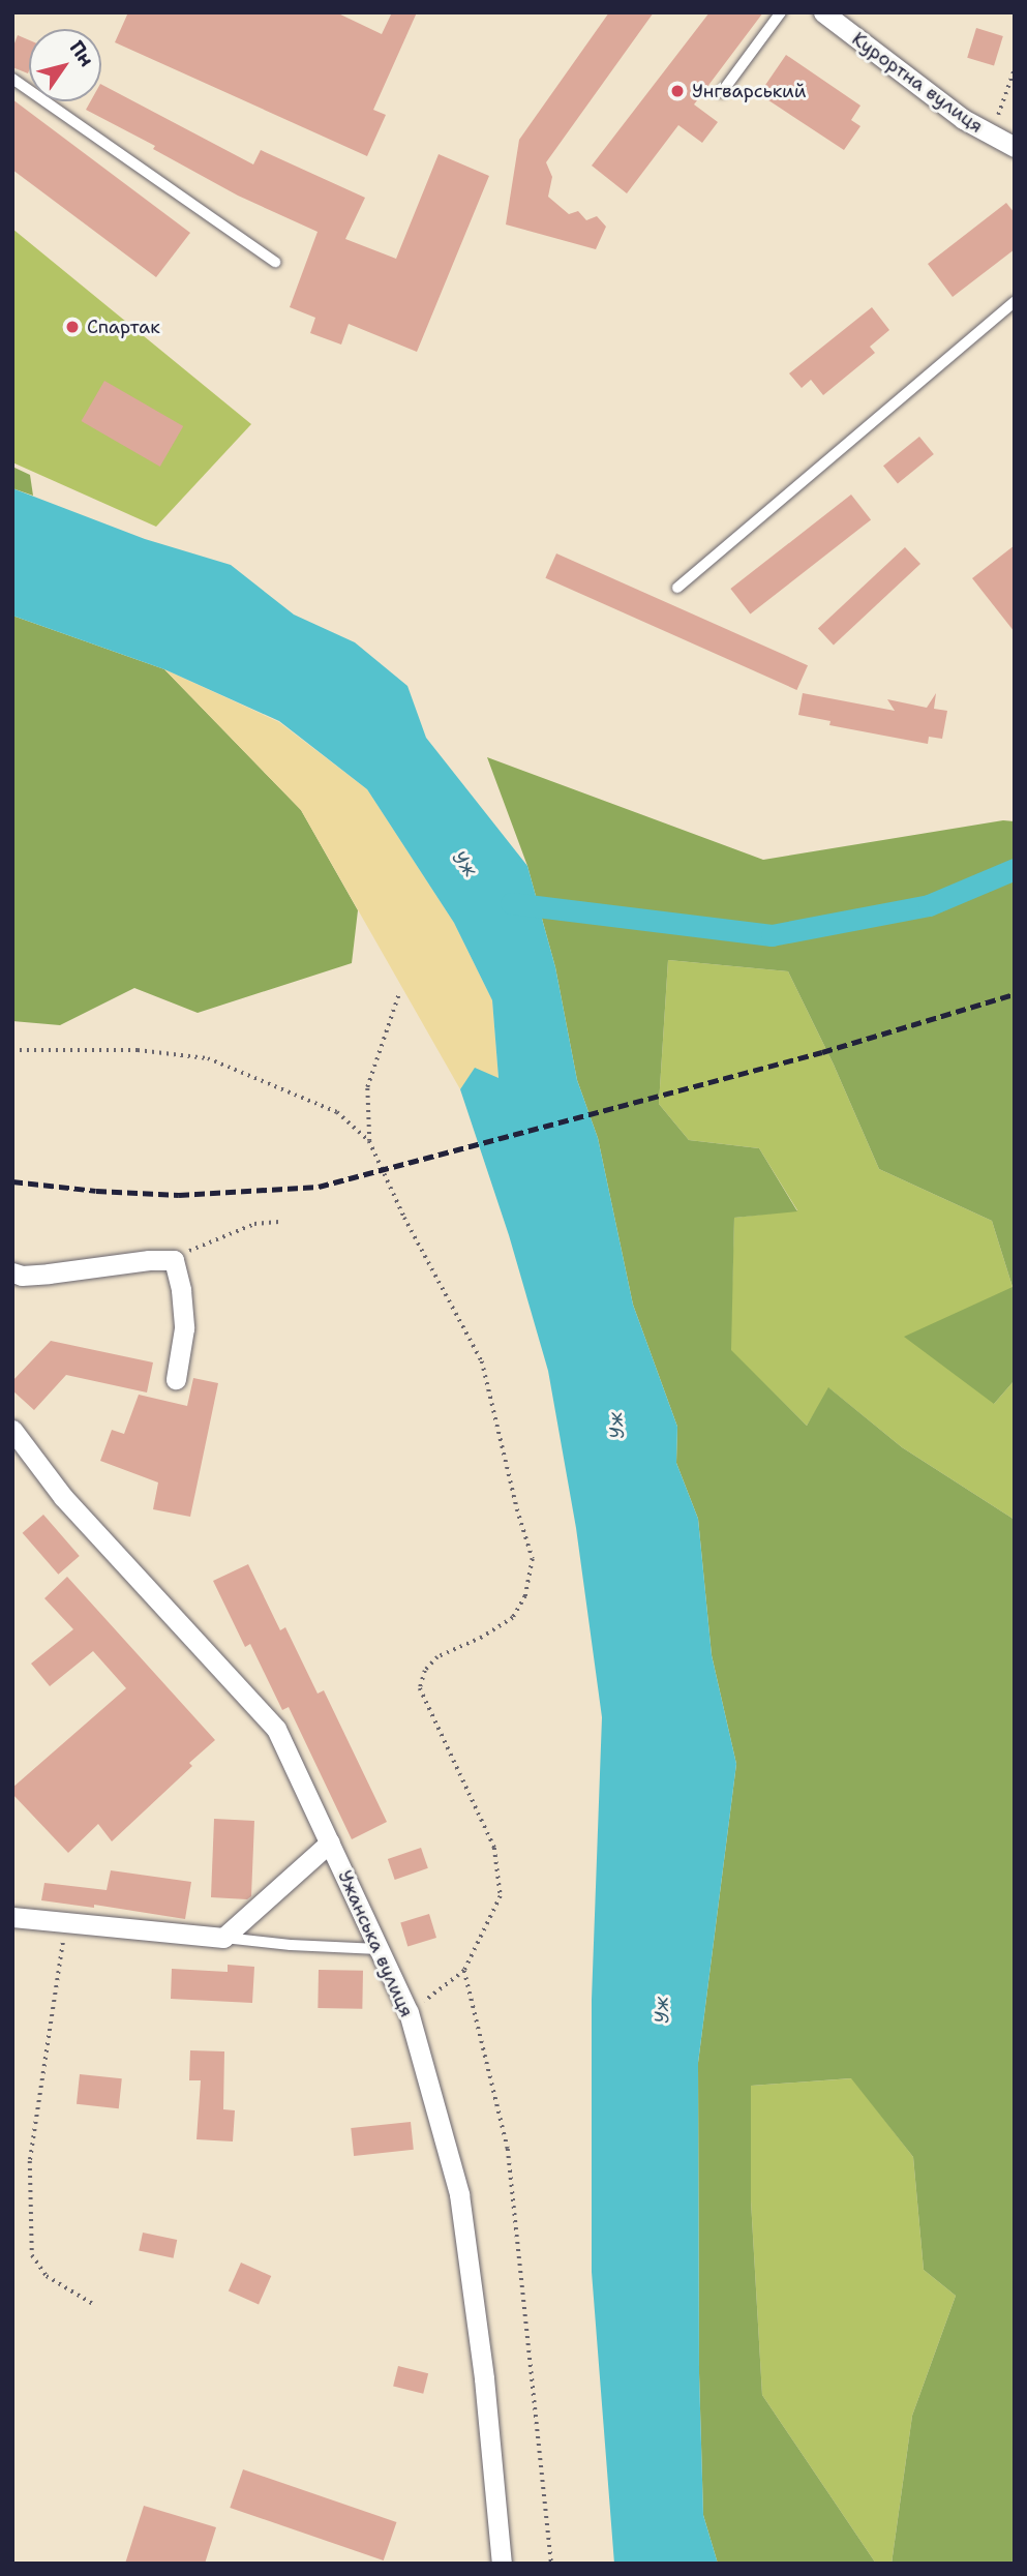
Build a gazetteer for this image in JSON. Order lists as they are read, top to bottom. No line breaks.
{"streets":{"street":["Курортна вулиця","Ужанська вулиця"]},"water":["Уж"],"places":["Унгварський","Спартак"],"north":"top right"}
